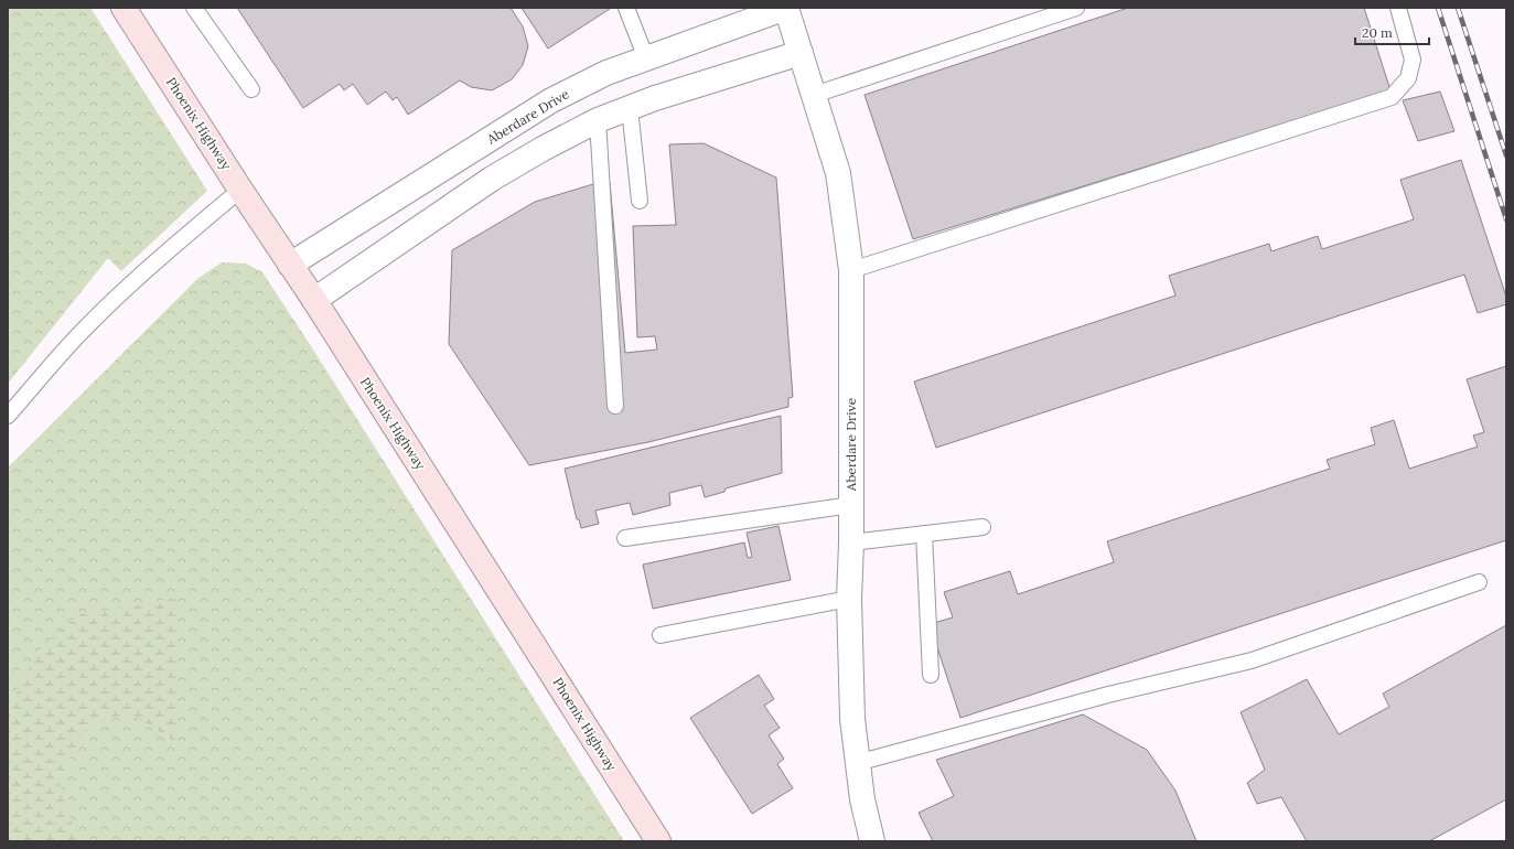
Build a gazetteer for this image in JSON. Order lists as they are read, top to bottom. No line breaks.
{"streets":{"main road":["Phoenix Highway"],"street":["Aberdare Drive"]},"crossings":[["Aberdare Drive","Phoenix Highway"]],"scale_bar":"20 m"}
